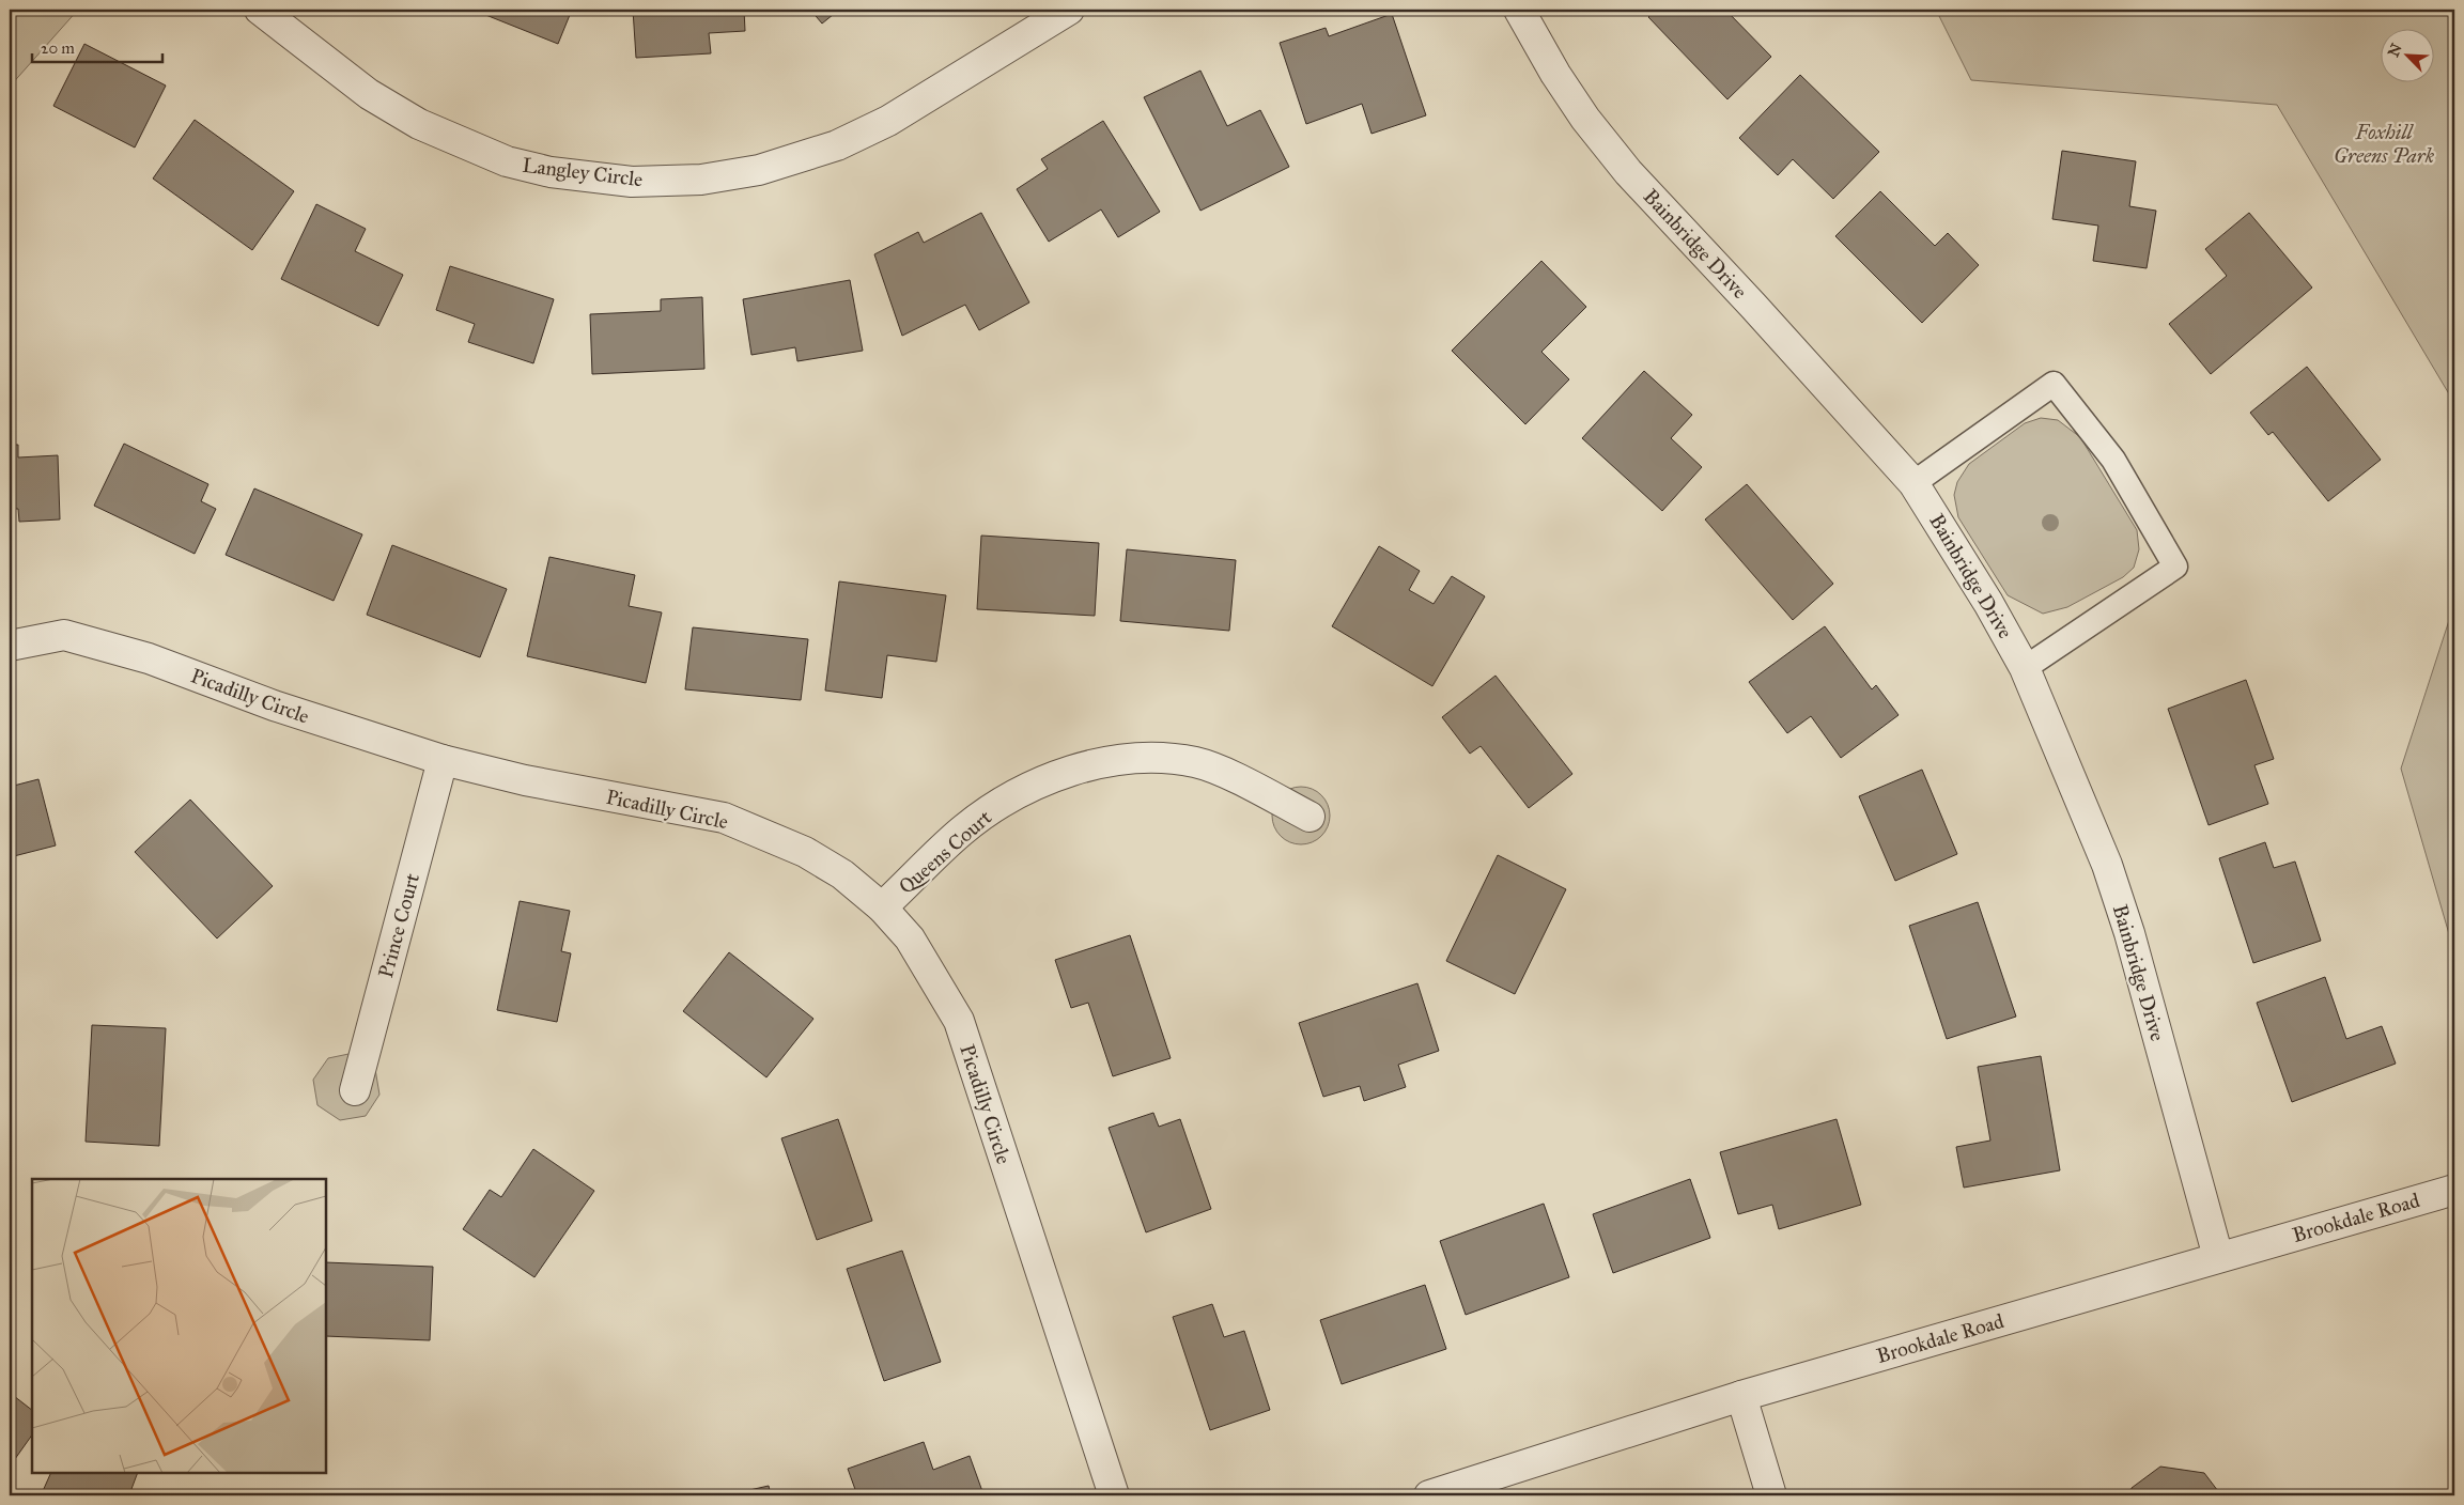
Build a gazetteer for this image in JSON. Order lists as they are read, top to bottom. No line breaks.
{"streets":{"street":["Langley Circle","Bainbridge Drive","Picadilly Circle","Queens Court","Prince Court","Brookdale Road"]},"crossings":[["Bainbridge Drive","Brookdale Road"],["Picadilly Circle","Queens Court"],["Picadilly Circle","Prince Court"]],"parks":["Foxhill Greens Park"],"scale_bar":"20 m","north":"top left"}
